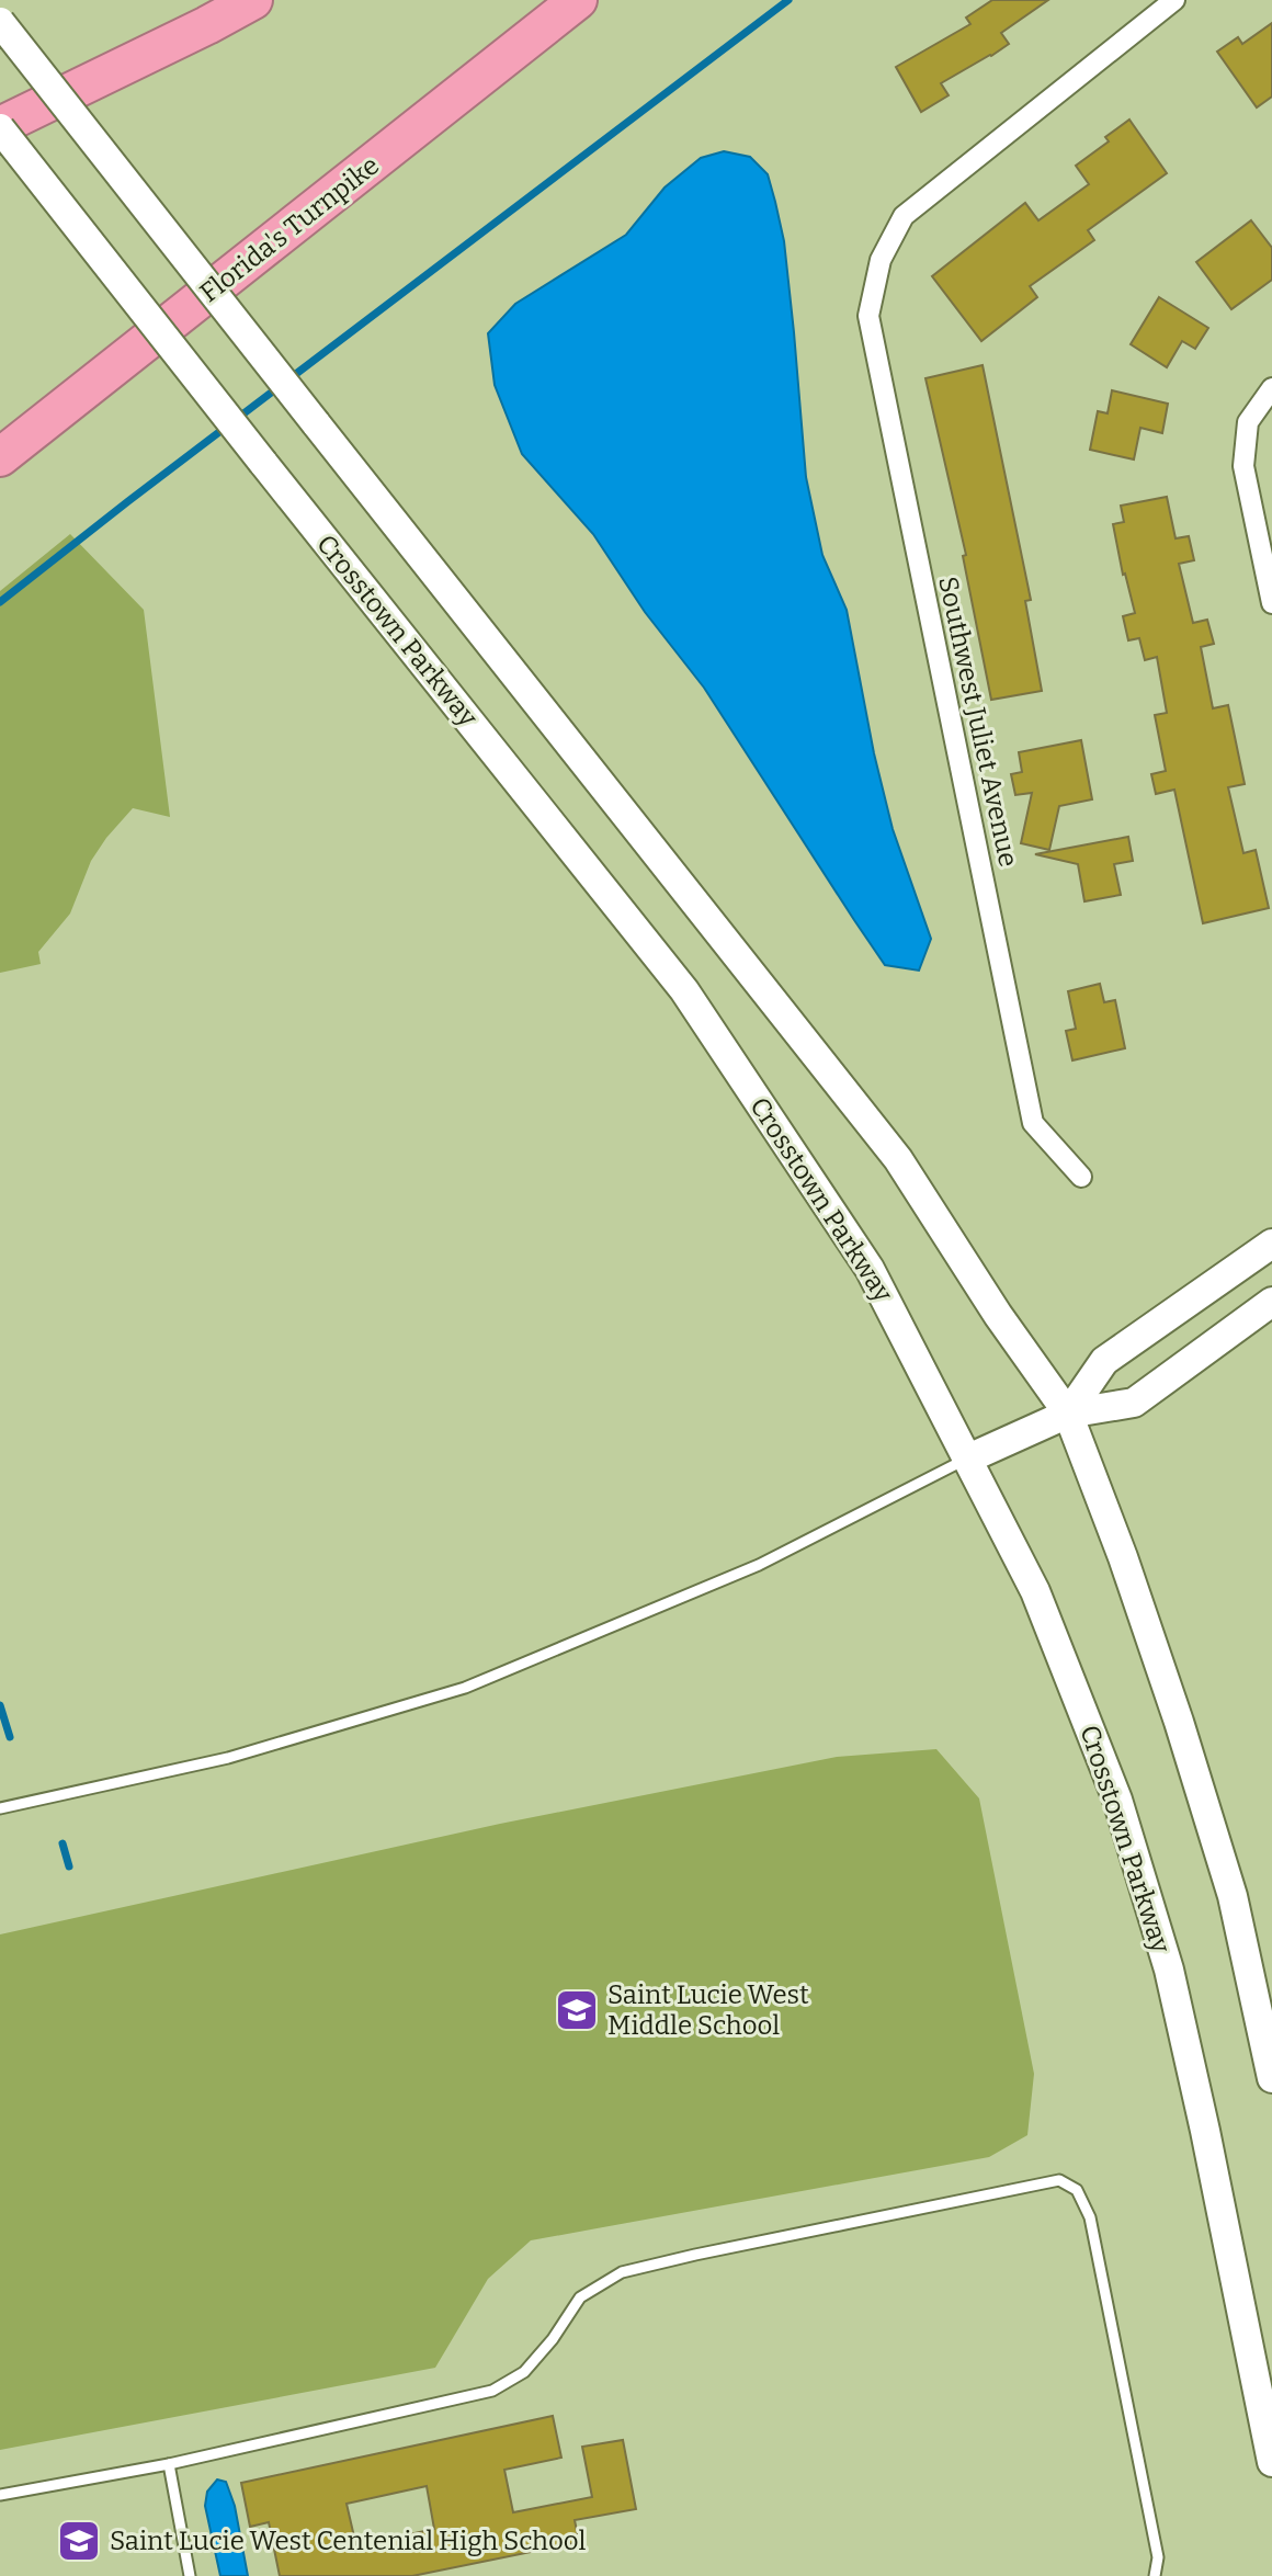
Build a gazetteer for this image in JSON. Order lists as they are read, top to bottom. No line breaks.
{"streets":{"highway":["Florida's Turnpike"],"main road":["Crosstown Parkway"],"street":["Southwest Juliet Avenue"]},"places":{"school or university":["Saint Lucie West Middle School","Saint Lucie West Centenial High School"]}}
